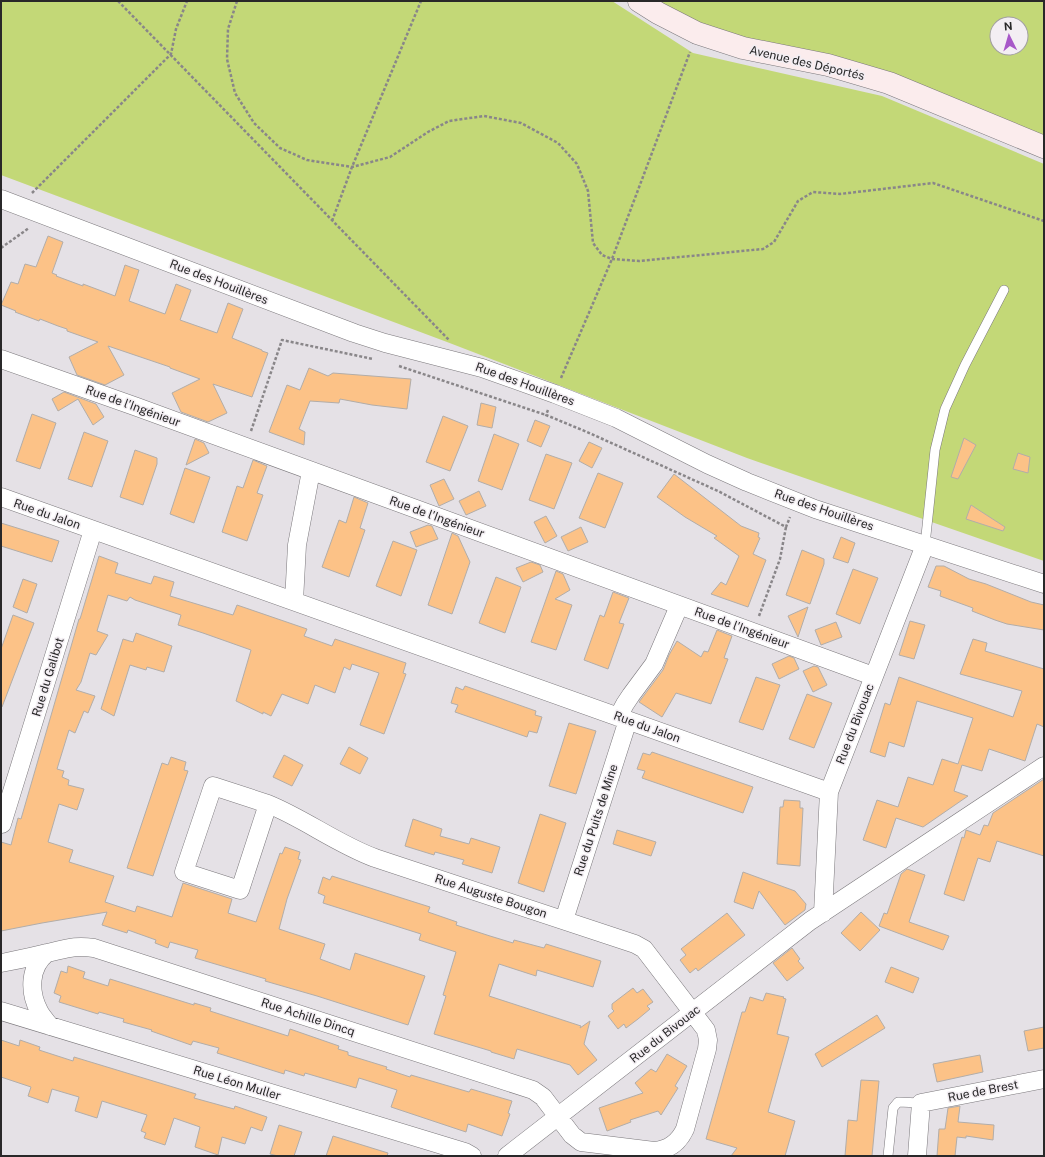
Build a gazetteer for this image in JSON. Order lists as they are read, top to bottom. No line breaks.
{"streets":{"street":["Avenue des Déportés","Rue des Houillères","Rue de l'Ingénieur","Rue du Jalon","Rue du Galibot","Rue du Bivouac","Rue du Puits de Mine","Rue Auguste Bougon","Rue Achille Dincq","Rue Léon Muller","Rue de Brest"]},"crossings":[["Rue des Houillères","Rue du Bivouac"],["Rue de l'Ingénieur","Rue du Bivouac"],["Rue de l'Ingénieur","Rue du Puits de Mine"],["Rue du Jalon","Rue du Galibot"],["Rue du Jalon","Rue du Bivouac"],["Rue du Jalon","Rue du Puits de Mine"],["Rue du Bivouac","Rue Auguste Bougon"],["Rue du Bivouac","Rue Achille Dincq"],["Rue du Puits de Mine","Rue Auguste Bougon"],["Rue Auguste Bougon","Rue Achille Dincq"]],"north":"top"}
